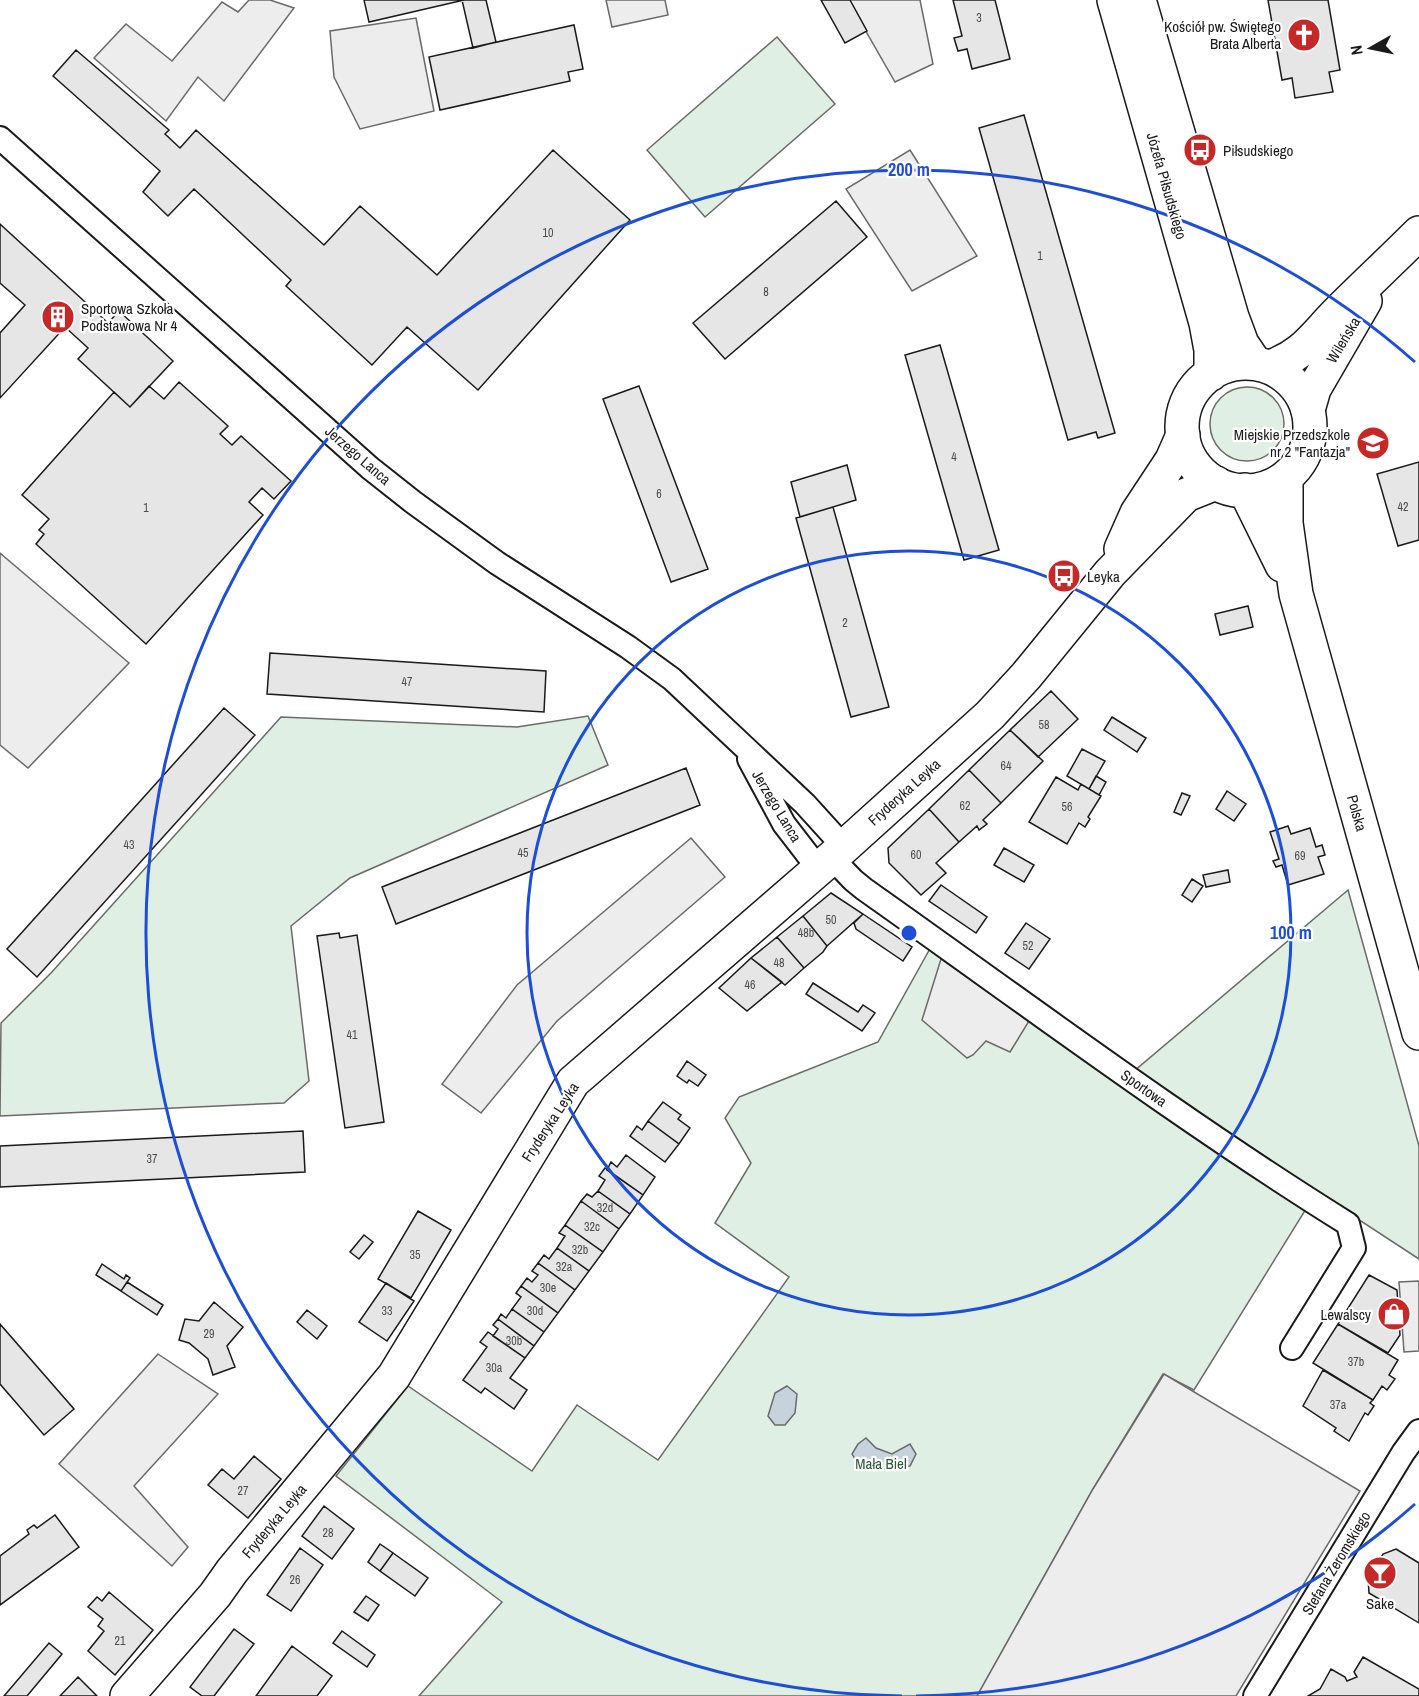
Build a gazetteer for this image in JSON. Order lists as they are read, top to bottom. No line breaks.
{"streets":{"street":["Józefa Piłsudskiego","Wileńska","Jerzego Lanca","Fryderyka Leyka","Polska","Sportowa","Stefana Żeromskiego"]},"crossings":[["Józefa Piłsudskiego","Wileńska"],["Józefa Piłsudskiego","Fryderyka Leyka"],["Józefa Piłsudskiego","Polska"],["Wileńska","Fryderyka Leyka"],["Wileńska","Polska"],["Jerzego Lanca","Fryderyka Leyka"],["Jerzego Lanca","Sportowa"],["Fryderyka Leyka","Polska"],["Fryderyka Leyka","Sportowa"]],"parks":["Mała Biel"],"places":{"church":["Kościół pw. Świętego Brata Alberta"],"bus stop":["Piłsudskiego","Leyka"],"building":["Sportowa Szkoła Podstawowa Nr 4"],"school or university":["Miejskie Przedszkole nr 2 \"Fantazja\""],"shop":["Lewalscy"],"bar":["Sake"]},"house_numbers":["3","10","1","8","4","6","42","1","2","47","58","64","62","56","43","45","60","69","50","48b","52","48","46","41","37","32d","32c","32b","35","32a","30e","33","30d","29","30b","37b","30a","37a","27","28","26","21"],"north":"left","rings":["200 m","100 m"]}
